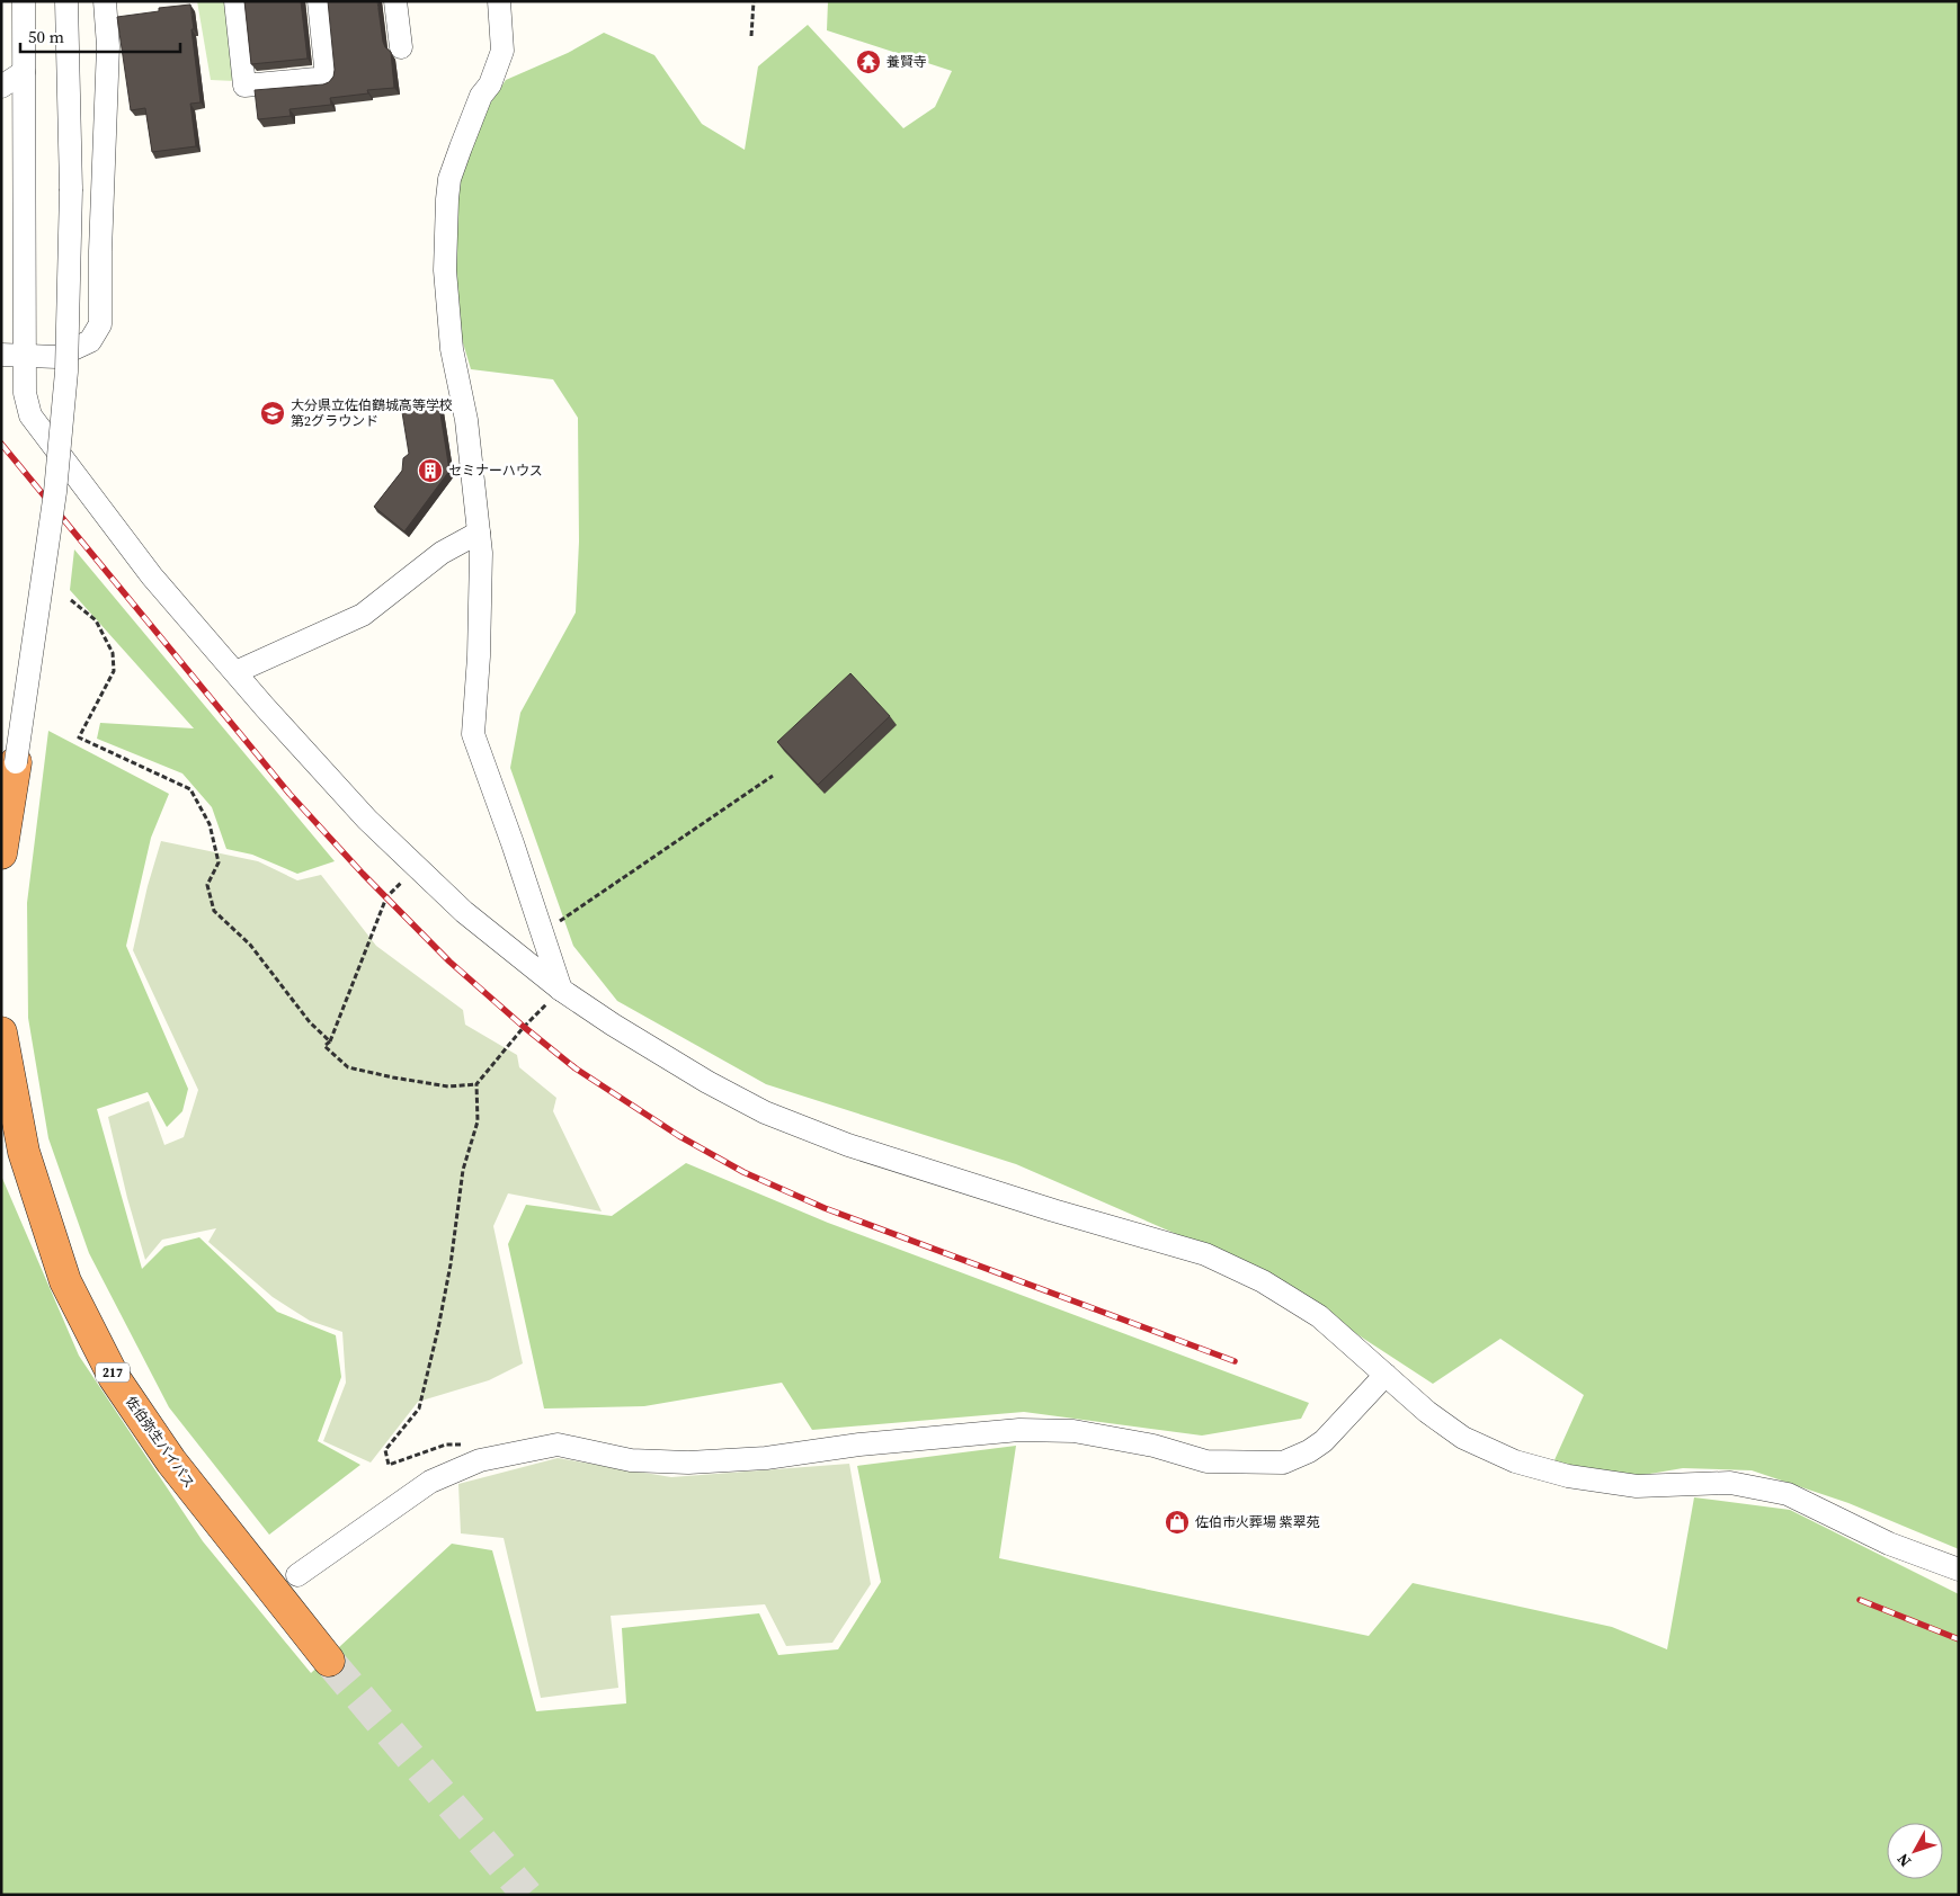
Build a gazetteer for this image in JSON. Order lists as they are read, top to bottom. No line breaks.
{"streets":{"highway":["217","佐伯弥生バイパス"]},"places":{"temple":["養賢寺"],"school or university":["大分県立佐伯鶴城高等学校 第2グラウンド"],"building":["セミナーハウス"],"shop":["佐伯市火葬場 紫翠苑"]},"scale_bar":"50 m","north":"bottom left"}
